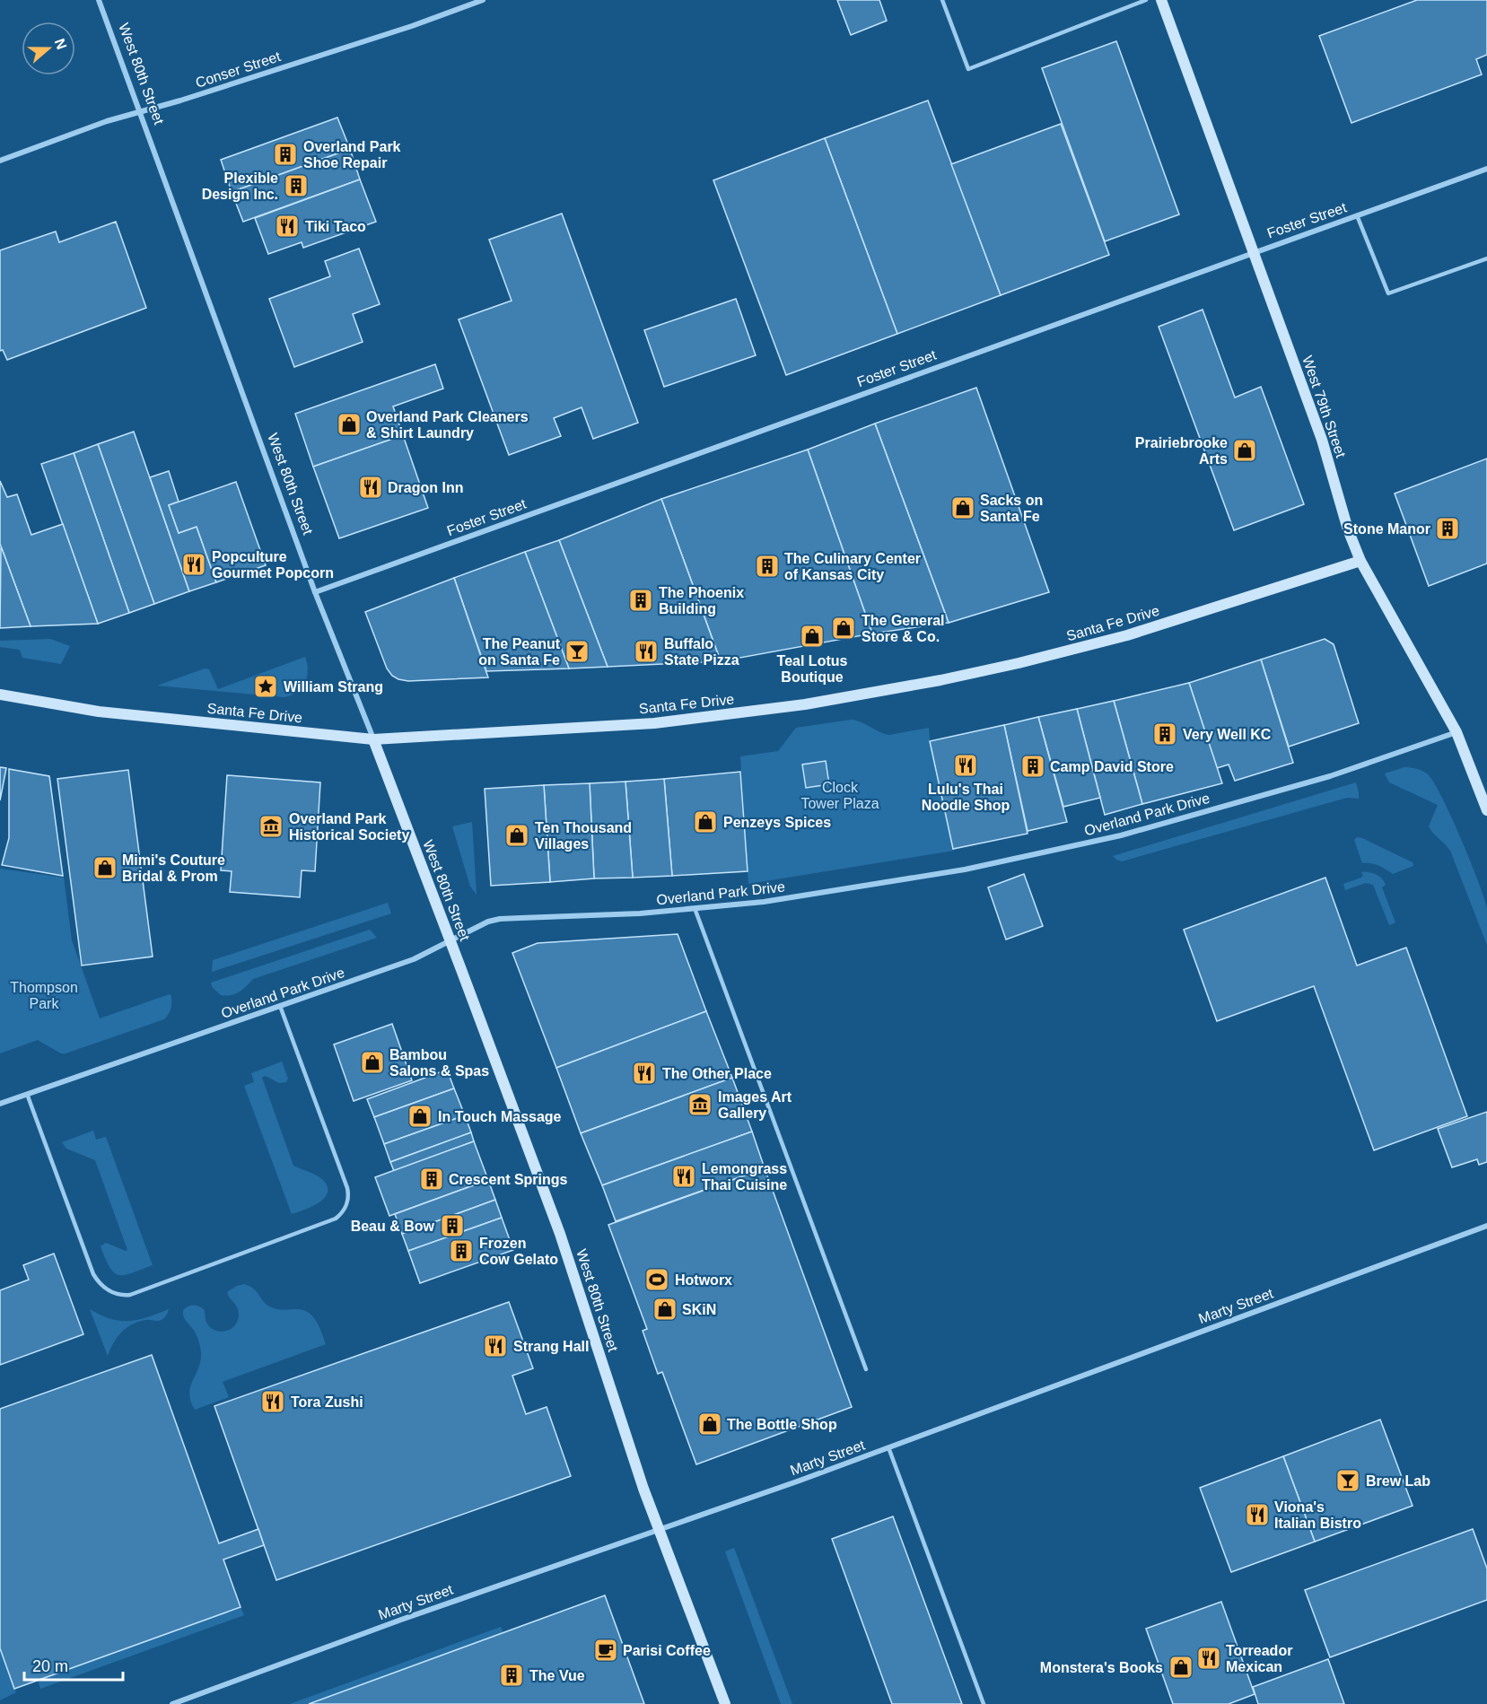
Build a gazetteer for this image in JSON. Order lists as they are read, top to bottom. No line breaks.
{"streets":{"main road":["West 80th Street","West 79th Street","Santa Fe Drive"],"street":["Conser Street","Foster Street","Overland Park Drive","Marty Street"]},"crossings":[["Conser Street","West 80th Street"],["West 80th Street","Foster Street"],["West 80th Street","Santa Fe Drive"],["West 80th Street","Overland Park Drive"],["West 80th Street","Marty Street"],["Foster Street","West 79th Street"],["West 79th Street","Santa Fe Drive"],["West 79th Street","Overland Park Drive"]],"parks":["Clock Tower Plaza","Thompson Park"],"places":{"building":["Overland Park Shoe Repair","Plexible Design Inc.","Stone Manor","The Culinary Center of Kansas City","The Phoenix Building","Very Well KC","Camp David Store","Crescent Springs","Beau & Bow","Frozen Cow Gelato","The Vue"],"restaurant":["Tiki Taco","Dragon Inn","Popculture Gourmet Popcorn","Buffalo State Pizza","Lulu's Thai Noodle Shop","The Other Place","Lemongrass Thai Cuisine","Strang Hall","Tora Zushi","Viona's Italian Bistro","Torreador Mexican"],"shop":["Overland Park Cleaners & Shirt Laundry","Prairiebrooke Arts","Sacks on Santa Fe","The General Store & Co.","Teal Lotus Boutique","Penzeys Spices","Ten Thousand Villages","Mimi's Couture Bridal & Prom","Bambou Salons & Spas","In Touch Massage","SKiN","The Bottle Shop","Monstera's Books"],"bar":["The Peanut on Santa Fe","Brew Lab"],"place":["William Strang"],"museum":["Overland Park Historical Society","Images Art Gallery"],"sports":["Hotworx"],"cafe":["Parisi Coffee"]},"scale_bar":"20 m","north":"right"}
